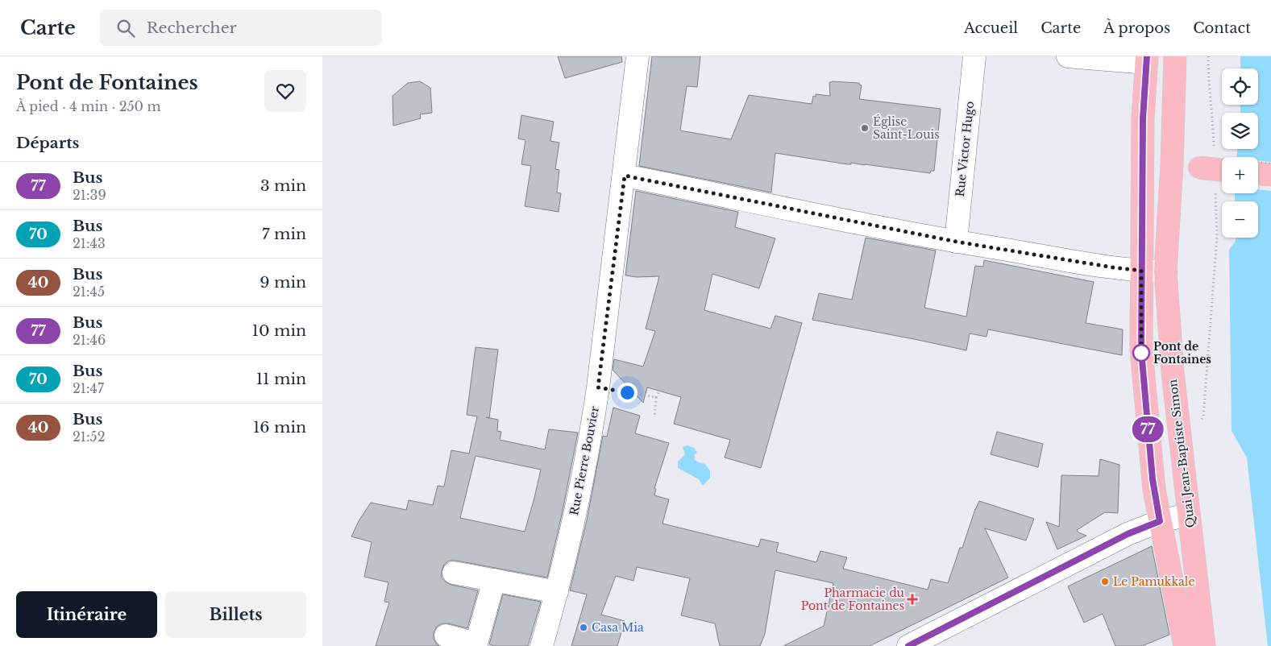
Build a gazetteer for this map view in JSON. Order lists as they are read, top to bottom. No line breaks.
{"streets":{"main road":["Quai Jean-Baptiste Simon"],"street":["Rue Victor Hugo","Rue Pierre Bouvier"]},"places":{"other":["Église Saint-Louis","Pont de Fontaines","Le Pamukkale","Casa Mia"],"health":["Pharmacie du Pont de Fontaines"]},"lines":["bus line 77"],"page":{"header":"Carte","search":"Rechercher","nav":["Accueil","Carte","À propos","Contact"],"heading":[["Pont de Fontaines","À pied · 4 min · 250 m"],"Départs"],"on_map":"77","map_buttons":["+","−"],"list":[{"mark":"77","name":"Bus","note":"21:39","value":"3 min"},{"mark":"70","name":"Bus","note":"21:43","value":"7 min"},{"mark":"40","name":"Bus","note":"21:45","value":"9 min"},{"mark":"77","name":"Bus","note":"21:46","value":"10 min"},{"mark":"70","name":"Bus","note":"21:47","value":"11 min"},{"mark":"40","name":"Bus","note":"21:52","value":"16 min"}],"buttons":["Itinéraire","Billets"]}}
